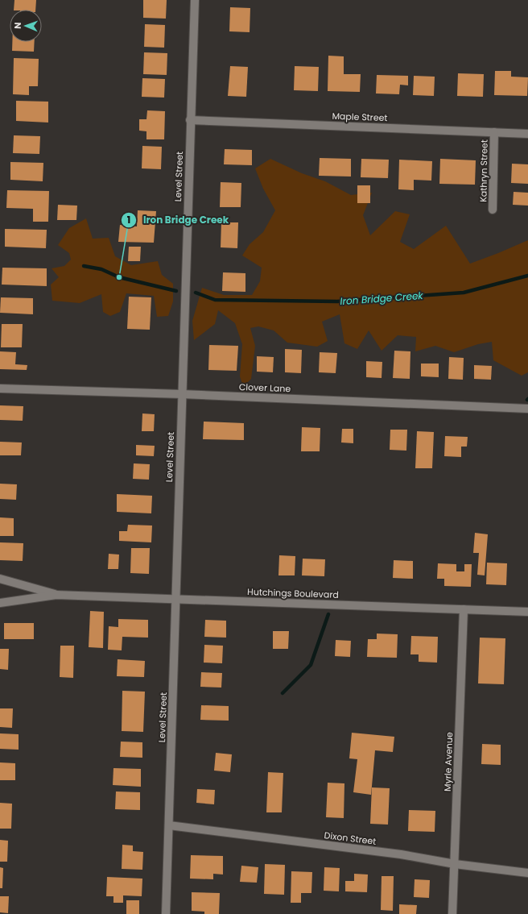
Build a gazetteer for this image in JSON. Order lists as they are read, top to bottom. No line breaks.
{"streets":{"street":["Maple Street","Kathryn Street","Level Street","Clover Lane","Hutchings Boulevard","Myrle Avenue","Dixon Street"]},"crossings":[["Maple Street","Kathryn Street"],["Maple Street","Level Street"],["Level Street","Clover Lane"],["Level Street","Hutchings Boulevard"],["Level Street","Dixon Street"],["Hutchings Boulevard","Myrle Avenue"],["Myrle Avenue","Dixon Street"]],"water":["Iron Bridge Creek"],"places":["Iron Bridge Creek"],"north":"left"}
